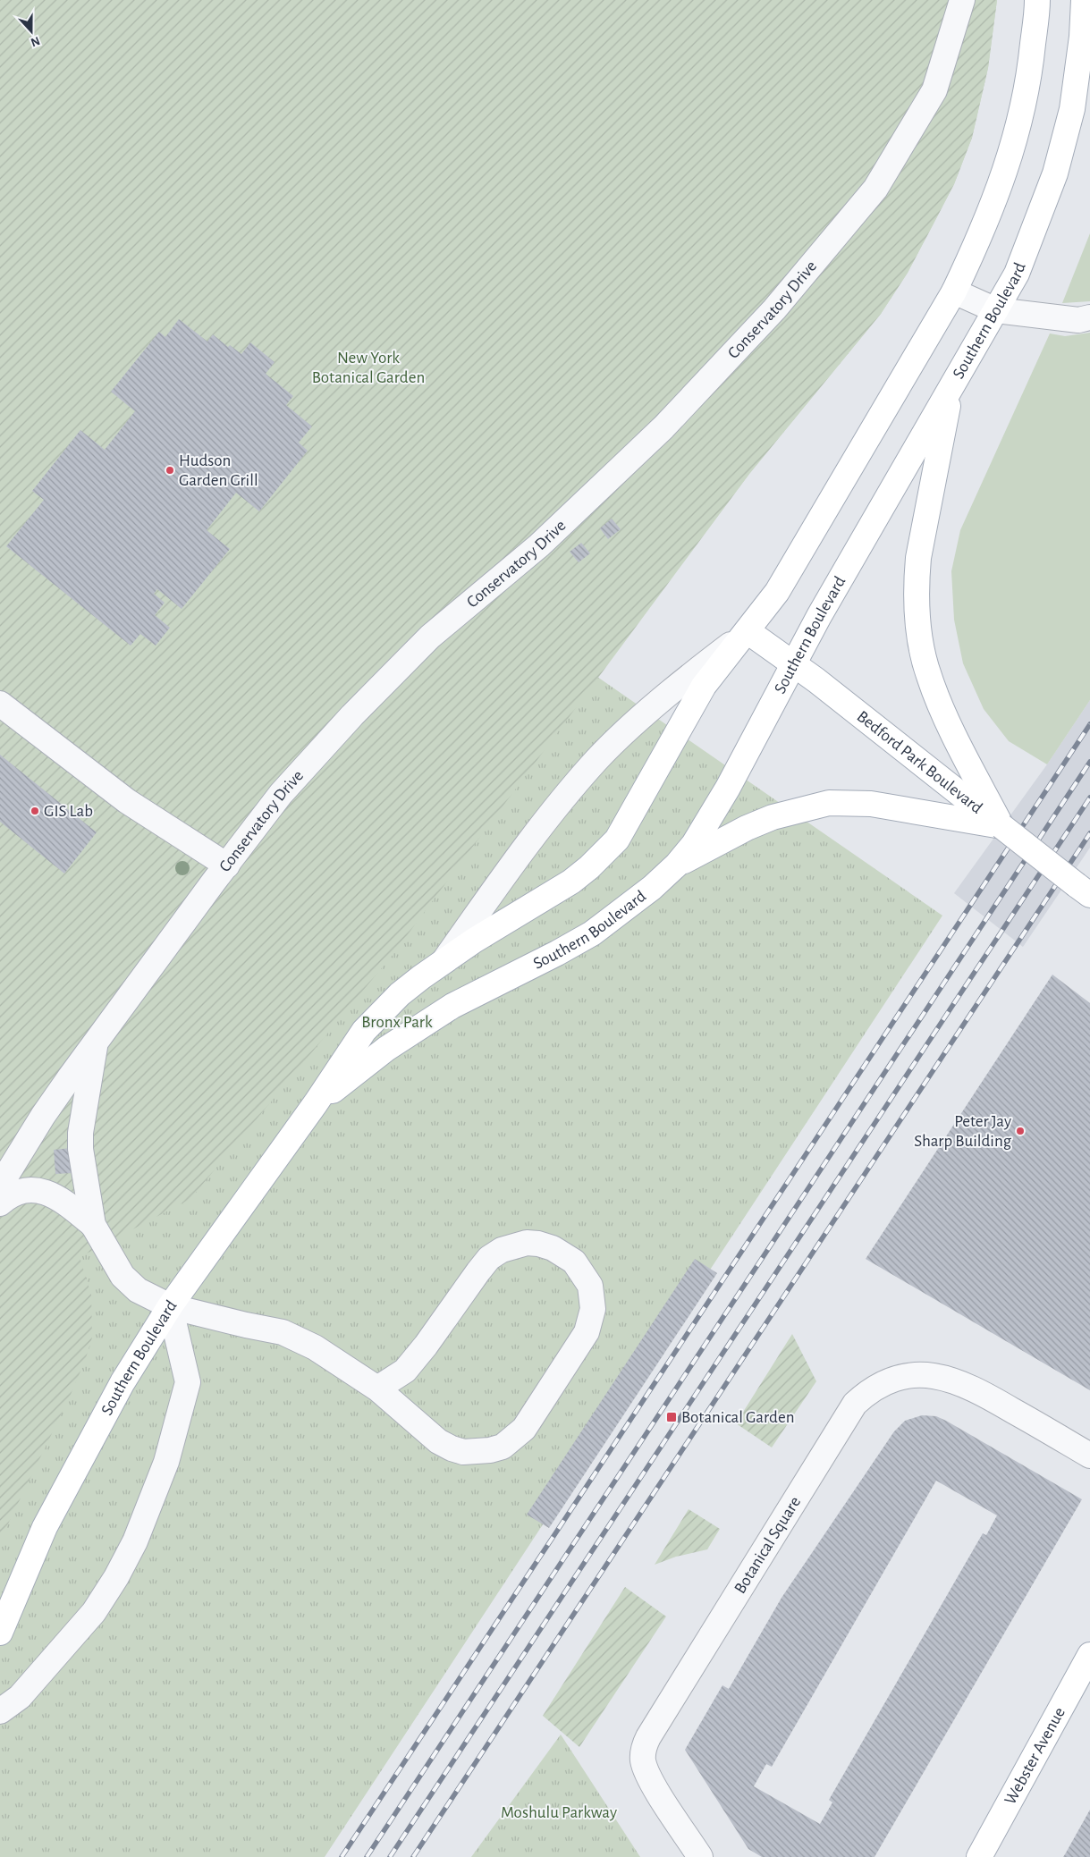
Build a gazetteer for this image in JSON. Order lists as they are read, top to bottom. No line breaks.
{"streets":{"main road":["Southern Boulevard","Bedford Park Boulevard","Webster Avenue"],"street":["Conservatory Drive","Botanical Square"]},"crossings":[["Southern Boulevard","Bedford Park Boulevard"]],"parks":["New York Botanical Garden","Bronx Park","Moshulu Parkway"],"places":{"other":["Hudson Garden Grill","GIS Lab","Peter Jay Sharp Building"],"transit":["Botanical Garden"]},"north":"bottom"}
